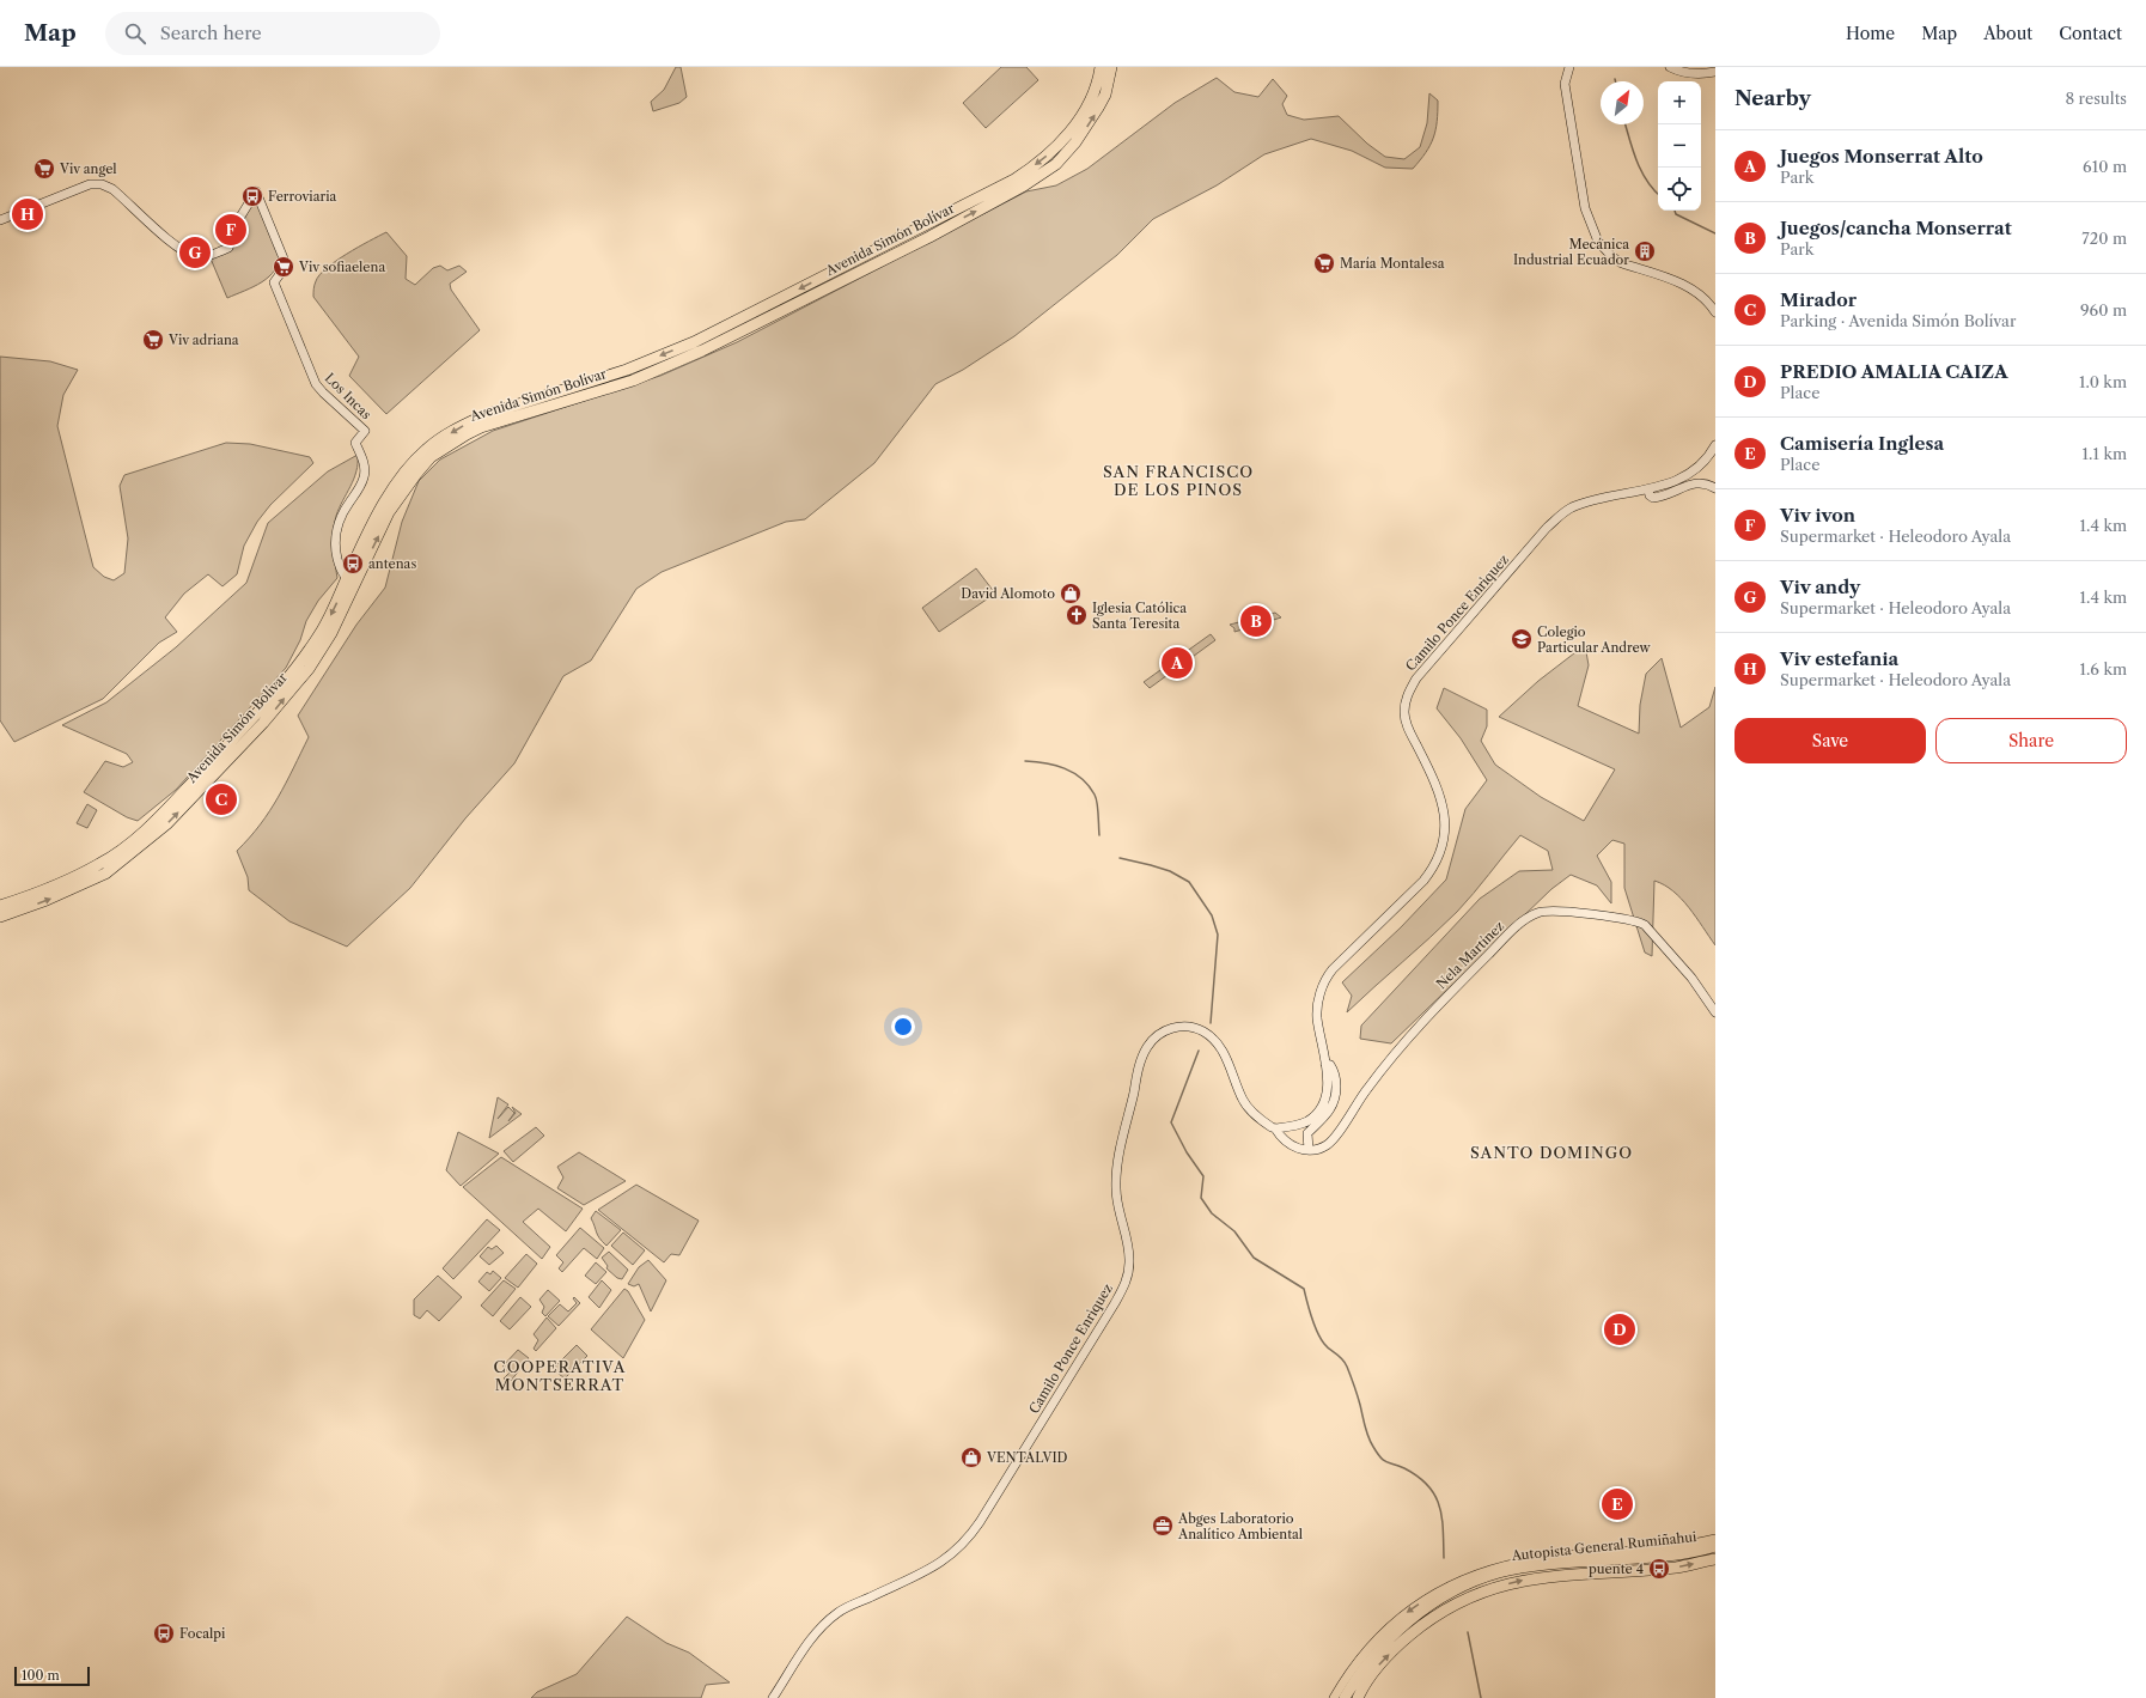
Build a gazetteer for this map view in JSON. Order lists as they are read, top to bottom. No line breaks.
{"streets":{"highway":["Avenida Simón Bolívar","Autopista General Rumiñahui"],"main road":["Los Incas","Camilo Ponce Enrìquez","Nela Martínez"]},"crossings":[["Avenida Simón Bolívar","Los Incas"]],"districts":["SAN FRANCISCO DE LOS PINOS","SANTO DOMINGO","COOPERATIVA MONTSERRAT"],"places":{"supermarket":["Viv angel","María Montalesa","Viv sofiaelena","Viv adriana"],"bus stop":["Ferroviaria","antenas","puente 4","Focalpi"],"building":["Mecánica Industrial Ecuador"],"shop":["David Alomoto","VENTALVID"],"church":["Iglesia Católica Santa Teresita"],"school or university":["Colegio Particular Andrew"],"office":["Abges Laboratorio Analítico Ambiental"]},"scale_bar":"100 m","north":"top right","page":{"header":"Map","search":"Search here","nav":["Home","Map","About","Contact"],"heading":["Nearby","8 results"],"map_buttons":["+","−"],"list":[{"mark":"A","name":"Juegos Monserrat Alto","note":"Park","value":"610 m"},{"mark":"B","name":"Juegos/cancha Monserrat","note":"Park","value":"720 m"},{"mark":"C","name":"Mirador","note":"Parking · Avenida Simón Bolívar","value":"960 m"},{"mark":"D","name":"PREDIO AMALIA CAIZA","note":"Place","value":"1.0 km"},{"mark":"E","name":"Camisería Inglesa","note":"Place","value":"1.1 km"},{"mark":"F","name":"Viv ivon","note":"Supermarket · Heleodoro Ayala","value":"1.4 km"},{"mark":"G","name":"Viv andy","note":"Supermarket · Heleodoro Ayala","value":"1.4 km"},{"mark":"H","name":"Viv estefania","note":"Supermarket · Heleodoro Ayala","value":"1.6 km"}],"pins":["H","F","G","B","A","C","D","E"],"buttons":["Save","Share"],"scale":"100 m"}}
